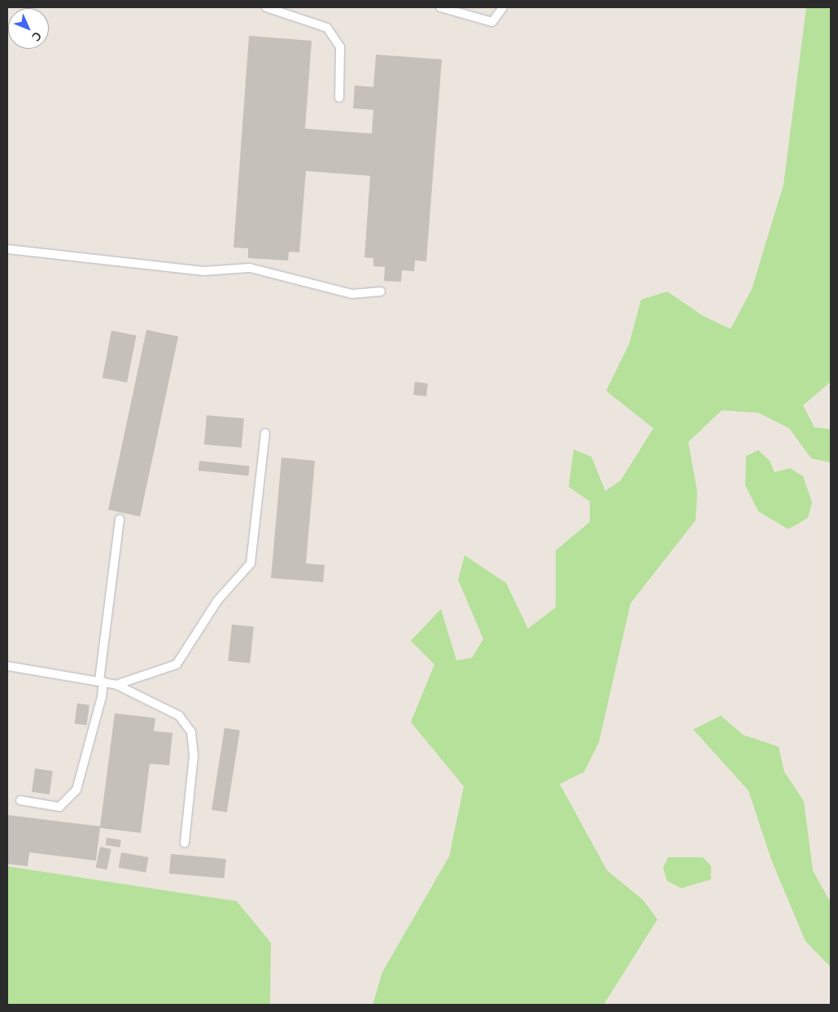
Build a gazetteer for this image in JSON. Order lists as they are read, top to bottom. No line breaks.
{"north":"bottom right"}
